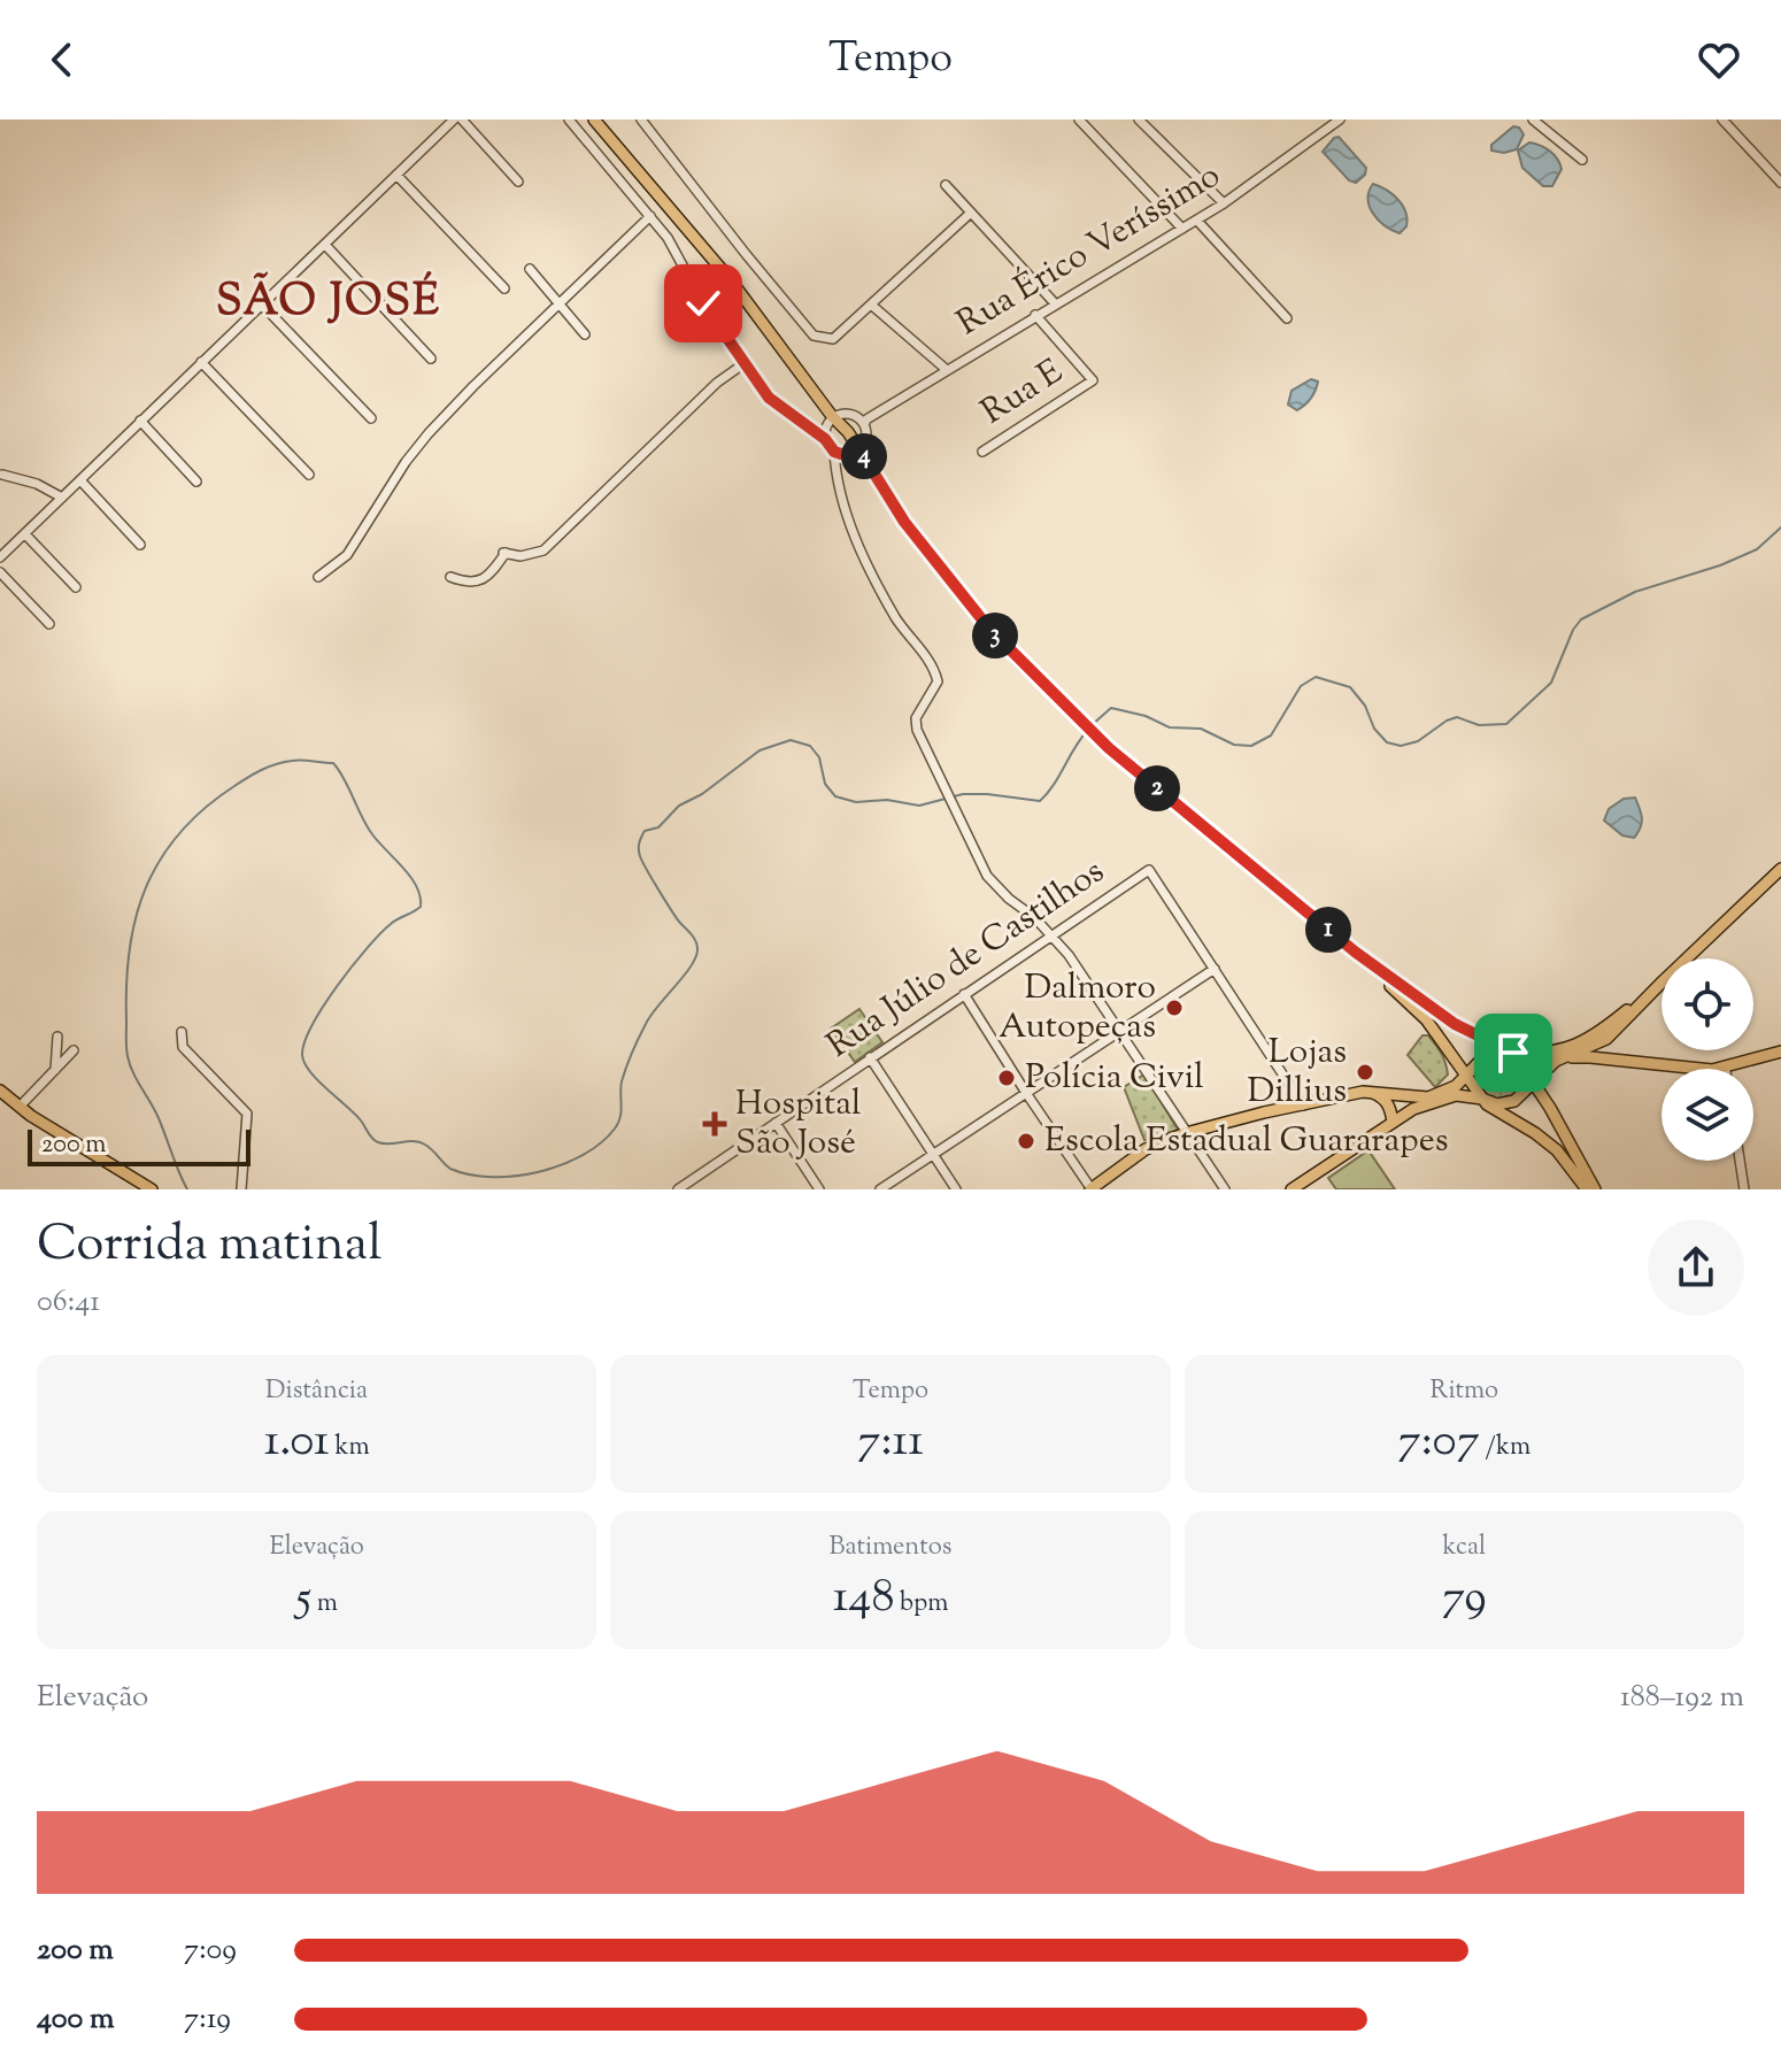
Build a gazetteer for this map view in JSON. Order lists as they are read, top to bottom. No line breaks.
{"streets":{"street":["Rua Érico Veríssimo","Rua E","Rua Júlio de Castilhos"]},"crossings":[["Rua Érico Veríssimo","Rua E"]],"districts":["SÃO JOSÉ"],"places":{"other":["Dalmoro Autopeças","Lojas Dillius","Polícia Civil","Escola Estadual Guararapes"],"health":["Hospital São José"]},"scale_bar":"200 m","page":{"header":"Tempo","pins":["4","3","2","1"],"scale":"200 m","heading":["Corrida matinal","06:41"],"stats":[["Distância","1.01 km"],["Tempo","7:11"],["Ritmo","7:07 /km"],["Elevação","5 m"],["Batimentos","148 bpm"],["kcal","79"]],"chart":["Elevação","188–192 m"],"list":[{"name":"200 m","note":"7:09"},{"name":"400 m","note":"7:19"}]}}
